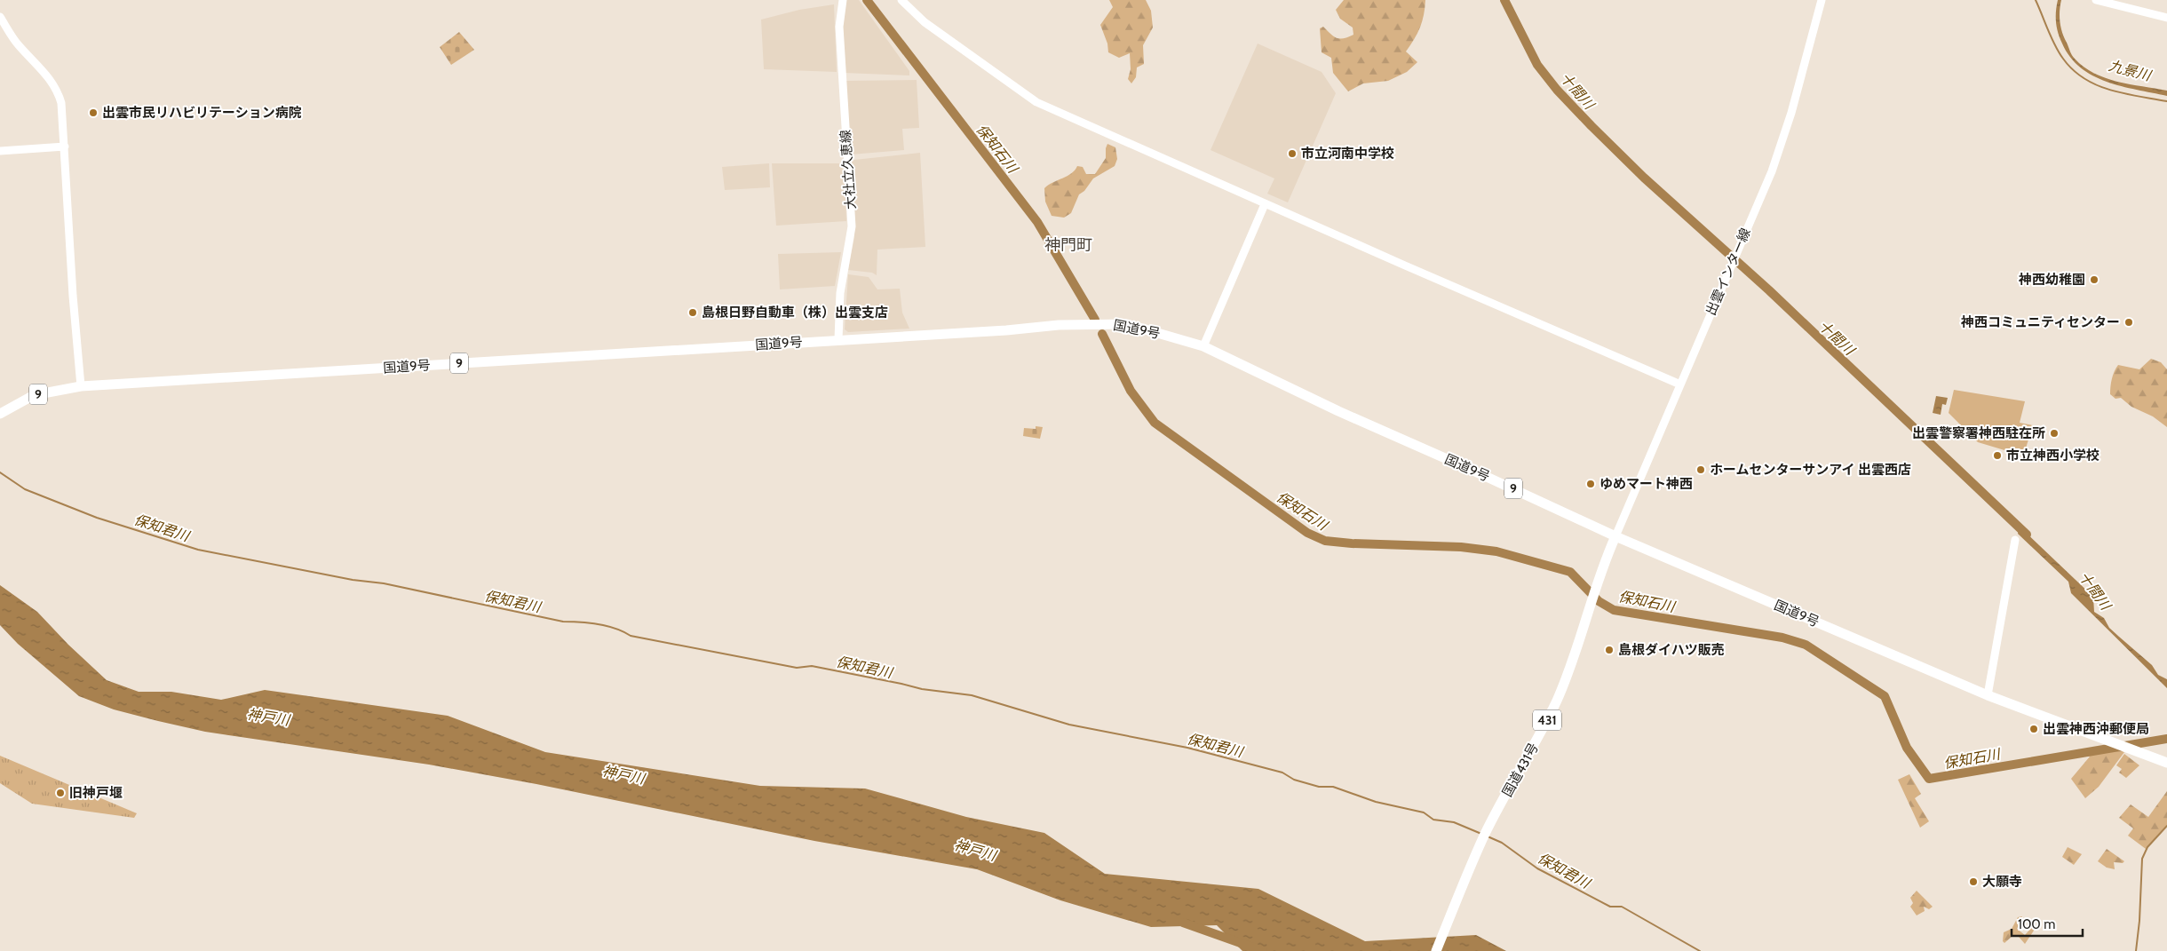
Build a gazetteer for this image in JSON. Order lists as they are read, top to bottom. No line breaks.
{"streets":{"highway":["国道9号","9","431","国道431号"],"street":["大社立久恵線","出雲インター線"]},"crossings":[["大社立久恵線","国道9号"],["出雲インター線","国道9号"],["出雲インター線","国道431号"],["国道9号","国道431号"]],"districts":["神門町"],"water":["九景川","十間川","保知石川","保知君川","神戸川"],"places":["出雲市民リハビリテーション病院","市立河南中学校","神西幼稚園","島根日野自動車（株）出雲支店","神西コミュニティセンター","出雲警察署神西駐在所","市立神西小学校","ホームセンターサンアイ 出雲西店","ゆめマート神西","島根ダイハツ販売","出雲神西沖郵便局","旧神戸堰","大願寺"],"scale_bar":"100 m"}
